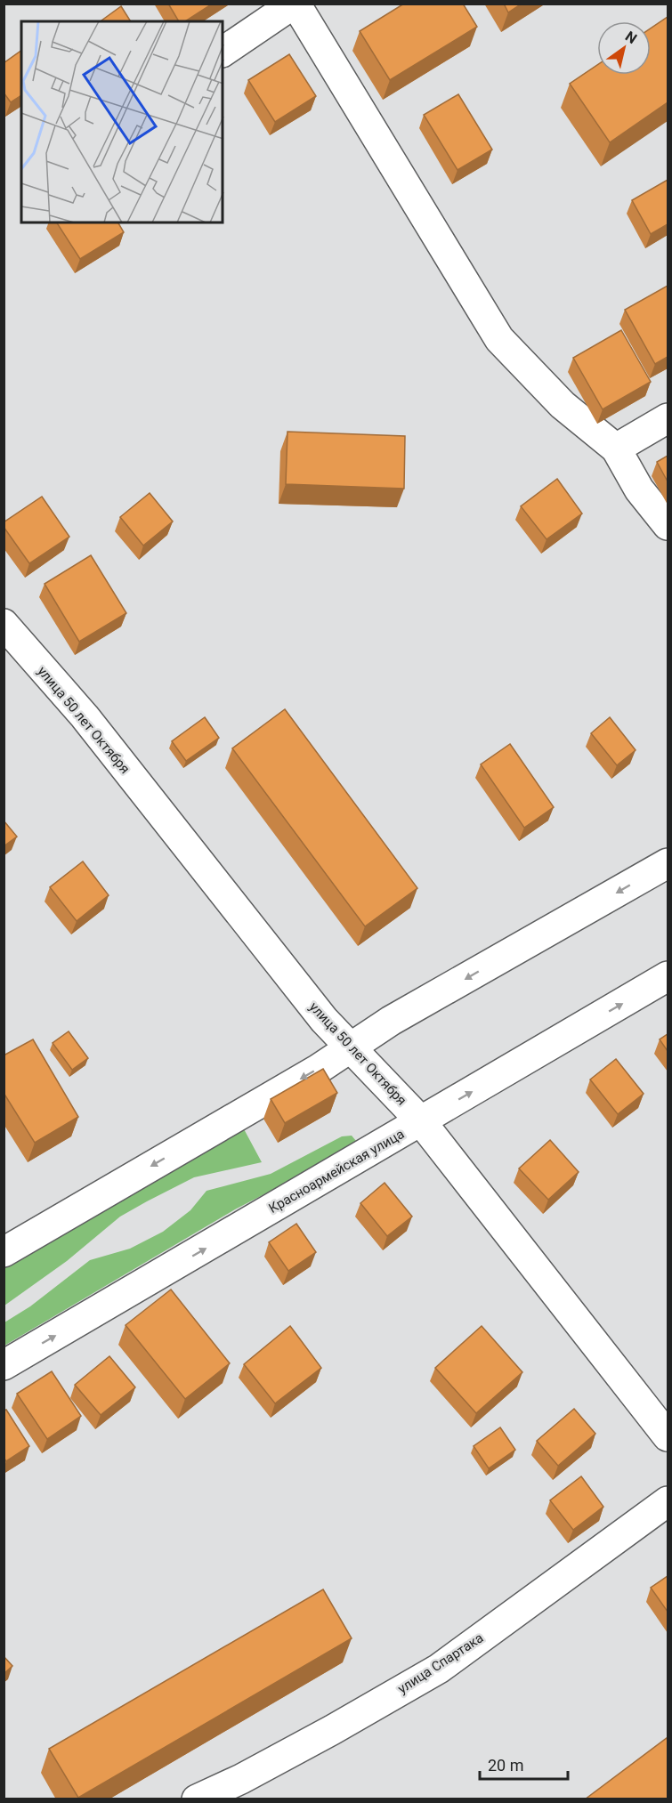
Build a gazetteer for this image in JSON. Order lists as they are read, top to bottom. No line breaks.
{"streets":{"street":["улица 50 лет Октября","Красноармейская улица","улица Спартака"]},"crossings":[["улица 50 лет Октября","Красноармейская улица"]],"scale_bar":"20 m","north":"top right"}
